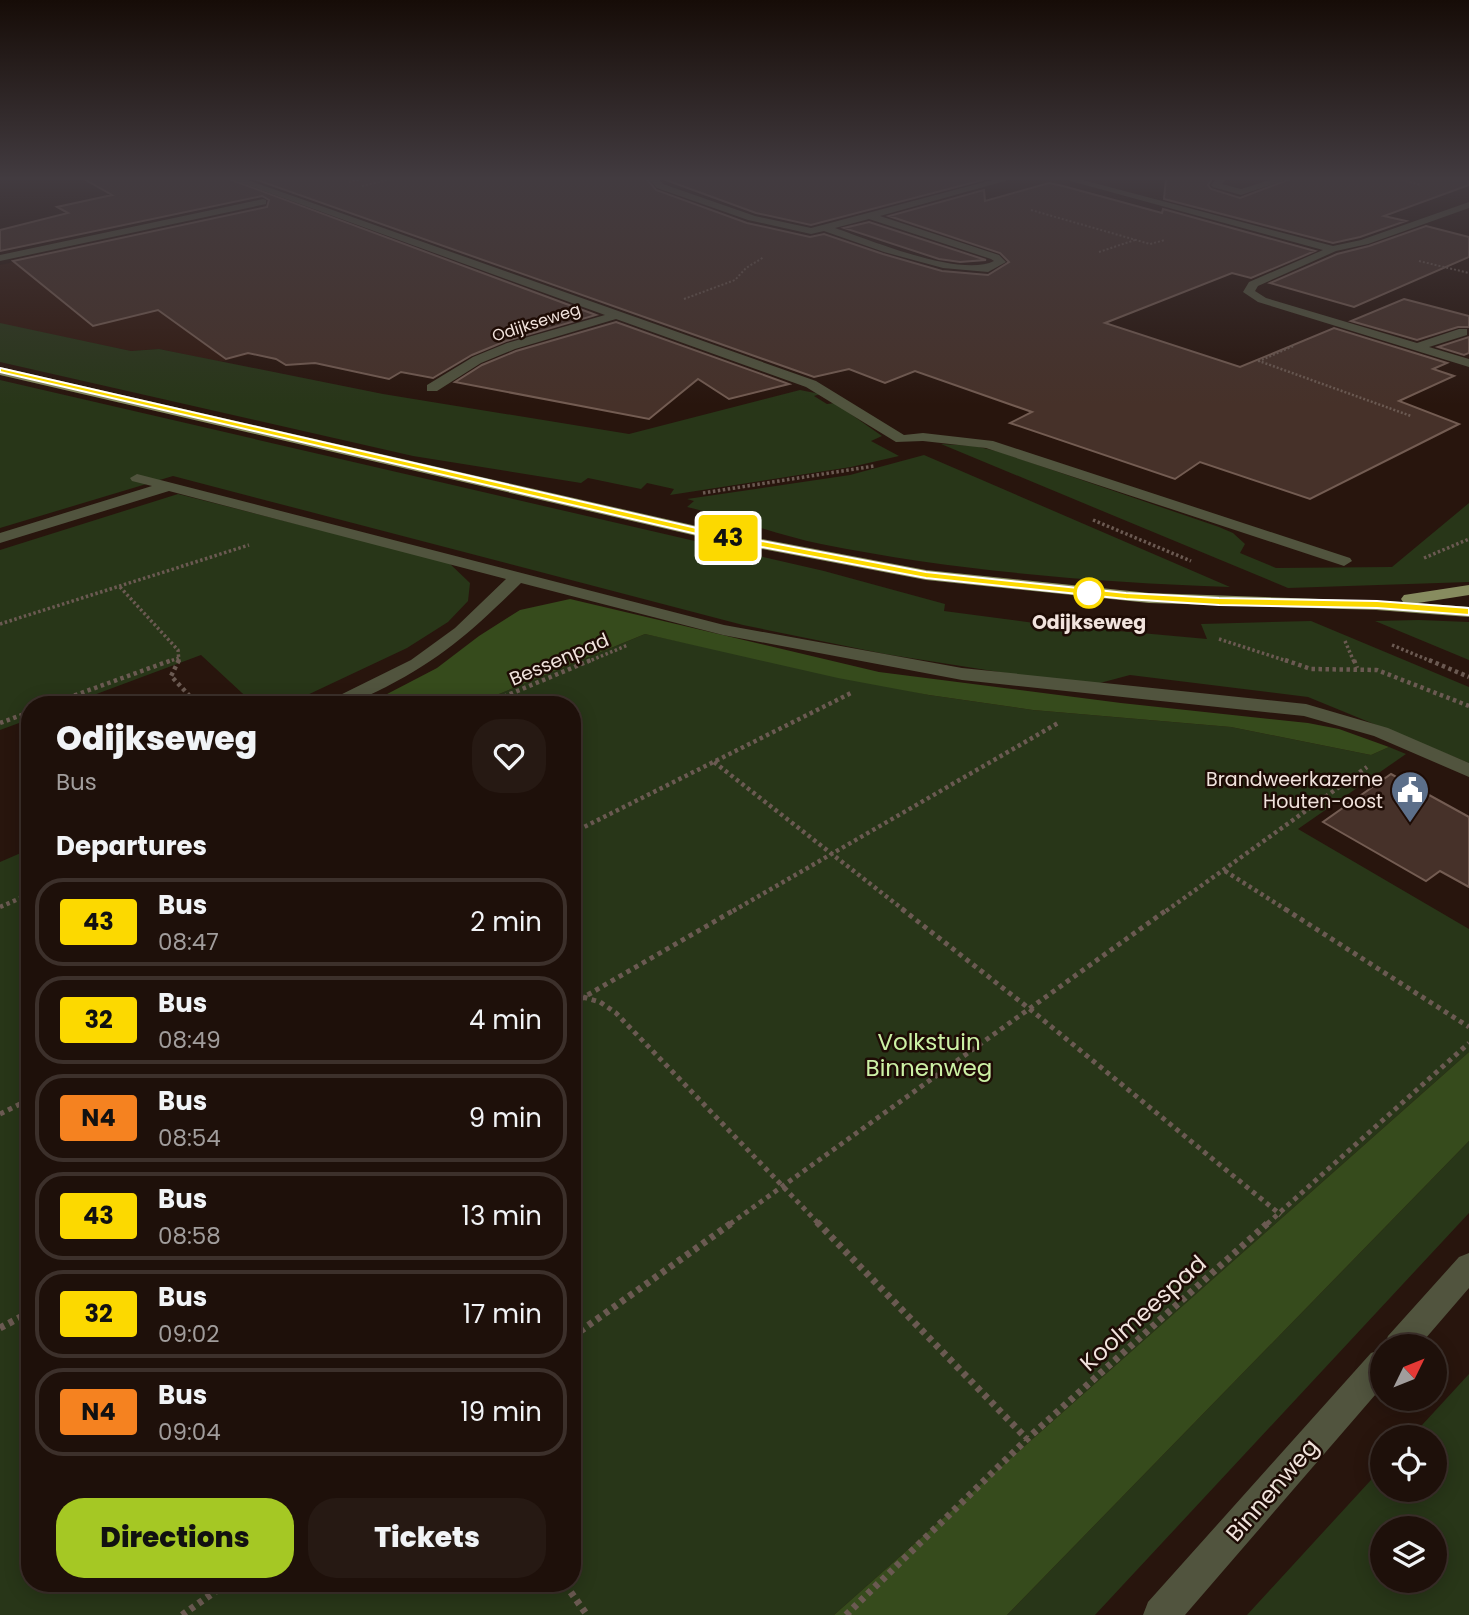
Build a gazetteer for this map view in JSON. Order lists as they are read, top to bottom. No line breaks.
{"streets":{"street":["Odijkseweg","Binnenweg"],"path":["Bessenpad","Koolmeespad"]},"parks":["Volkstuin Binnenweg"],"places":{"other":["Odijkseweg"],"public building":["Brandweerkazerne Houten-oost"]},"lines":["bus line 43"],"north":"top right","page":{"on_map":"43","heading":[["Odijkseweg","Bus"],"Departures"],"list":[{"mark":"43","name":"Bus","note":"08:47","value":"2 min"},{"mark":"32","name":"Bus","note":"08:49","value":"4 min"},{"mark":"N4","name":"Bus","note":"08:54","value":"9 min"},{"mark":"43","name":"Bus","note":"08:58","value":"13 min"},{"mark":"32","name":"Bus","note":"09:02","value":"17 min"},{"mark":"N4","name":"Bus","note":"09:04","value":"19 min"}],"buttons":["Directions","Tickets"]}}
